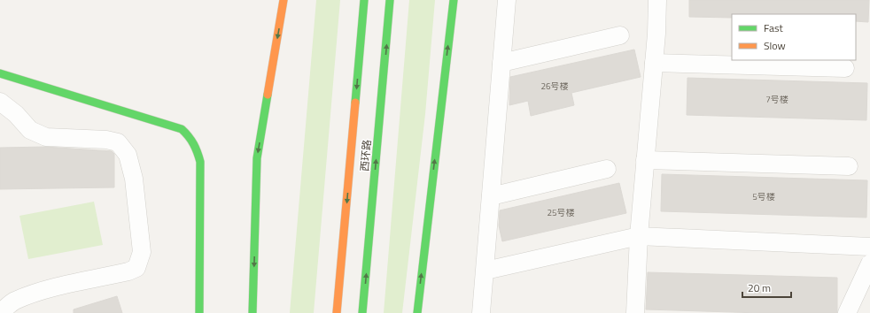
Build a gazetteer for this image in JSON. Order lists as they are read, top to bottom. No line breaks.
{"streets":{"main road":["西环路"]},"house_numbers":["26号楼","7号楼","5号楼","25号楼"],"legend":["Fast","Slow"],"scale_bar":"20 m"}
